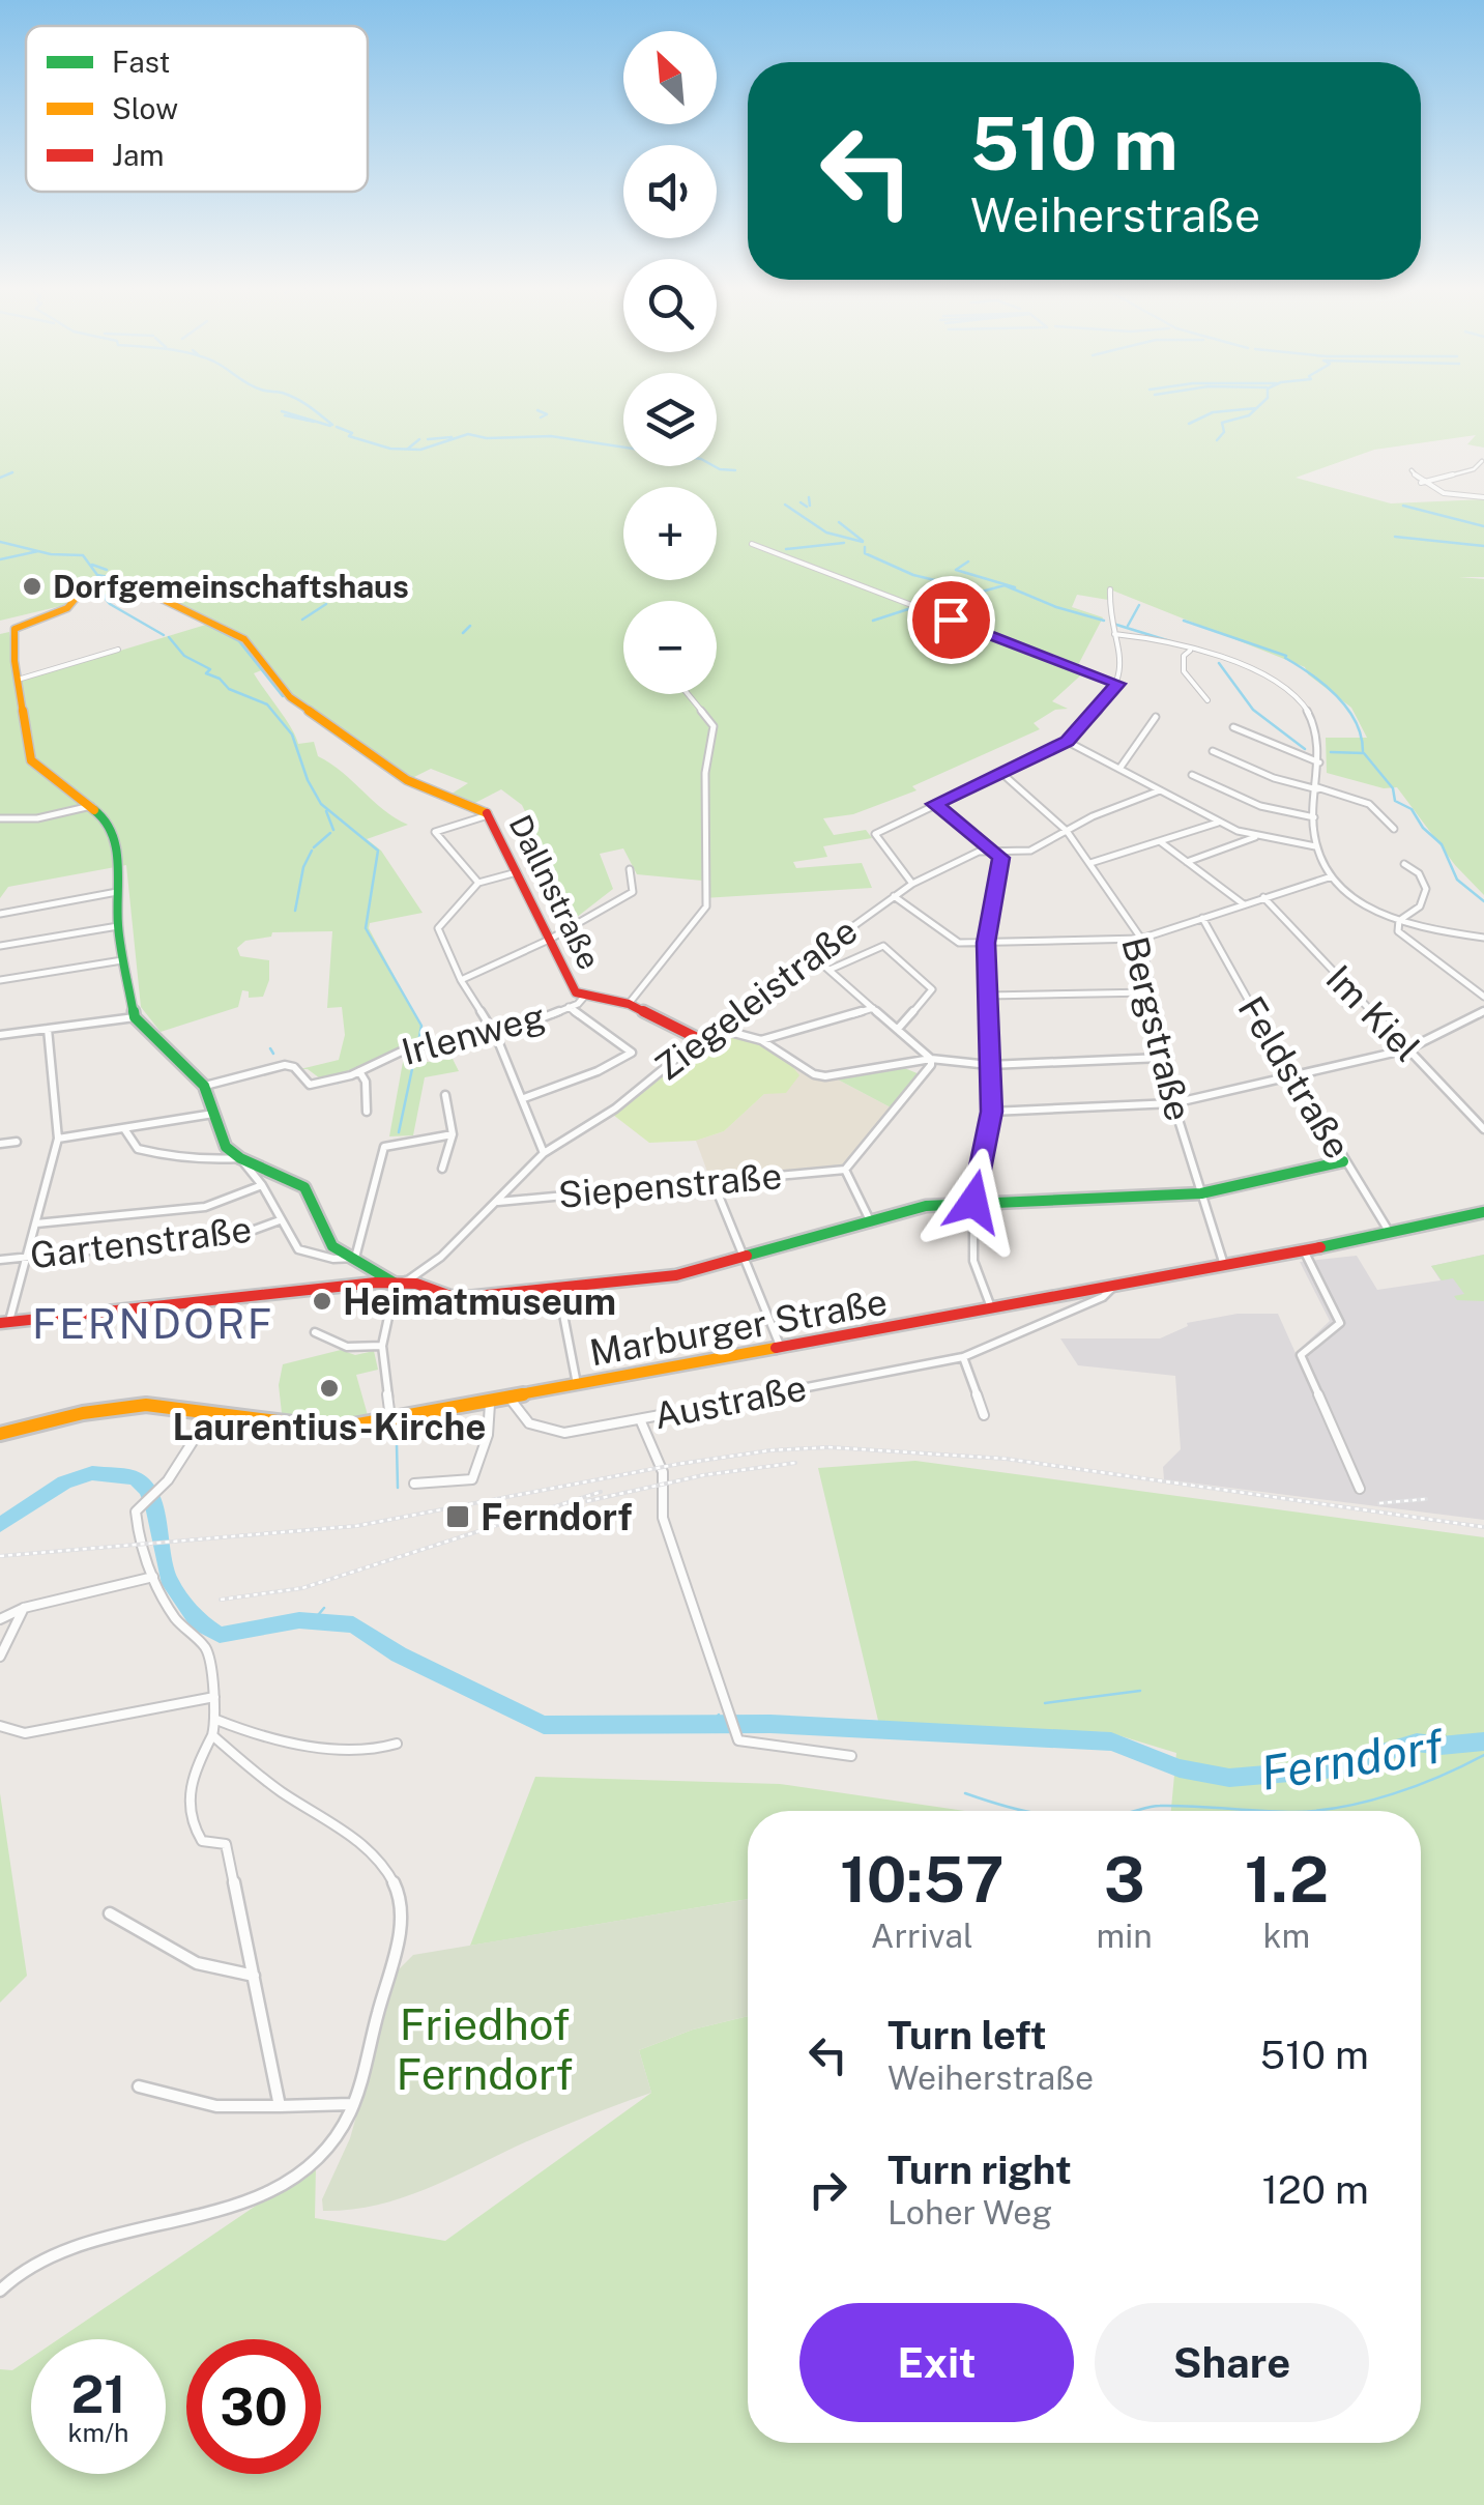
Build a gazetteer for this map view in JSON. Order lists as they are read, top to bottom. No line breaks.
{"streets":{"street":["Dallnstraße","Ziegeleistraße","Im Kiel","Bergstraße","Irlenweg","Feldstraße","Siepenstraße","Gartenstraße","Marburger Straße","Austraße"]},"crossings":[["Dallnstraße","Ziegeleistraße"],["Dallnstraße","Irlenweg"],["Ziegeleistraße","Bergstraße"],["Ziegeleistraße","Siepenstraße"],["Bergstraße","Marburger Straße"],["Feldstraße","Marburger Straße"],["Marburger Straße","Austraße"]],"districts":["FERNDORF"],"water":["Ferndorf"],"parks":["Friedhof Ferndorf"],"places":{"other":["Dorfgemeinschaftshaus","Heimatmuseum","Laurentius-Kirche"],"transit":["Ferndorf"]},"legend":["Fast","Slow","Jam"],"north":"top left","page":{"map_buttons":["+","−"],"turn":["510 m","Weiherstraße"],"eta":["10:57","Arrival","3","min","1.2","km"],"list":[{"name":"Turn left","note":"Weiherstraße","value":"510 m"},{"name":"Turn right","note":"Loher Weg","value":"120 m"}],"buttons":["Exit","Share"],"speed":"21 km/h","limit":"30"}}
